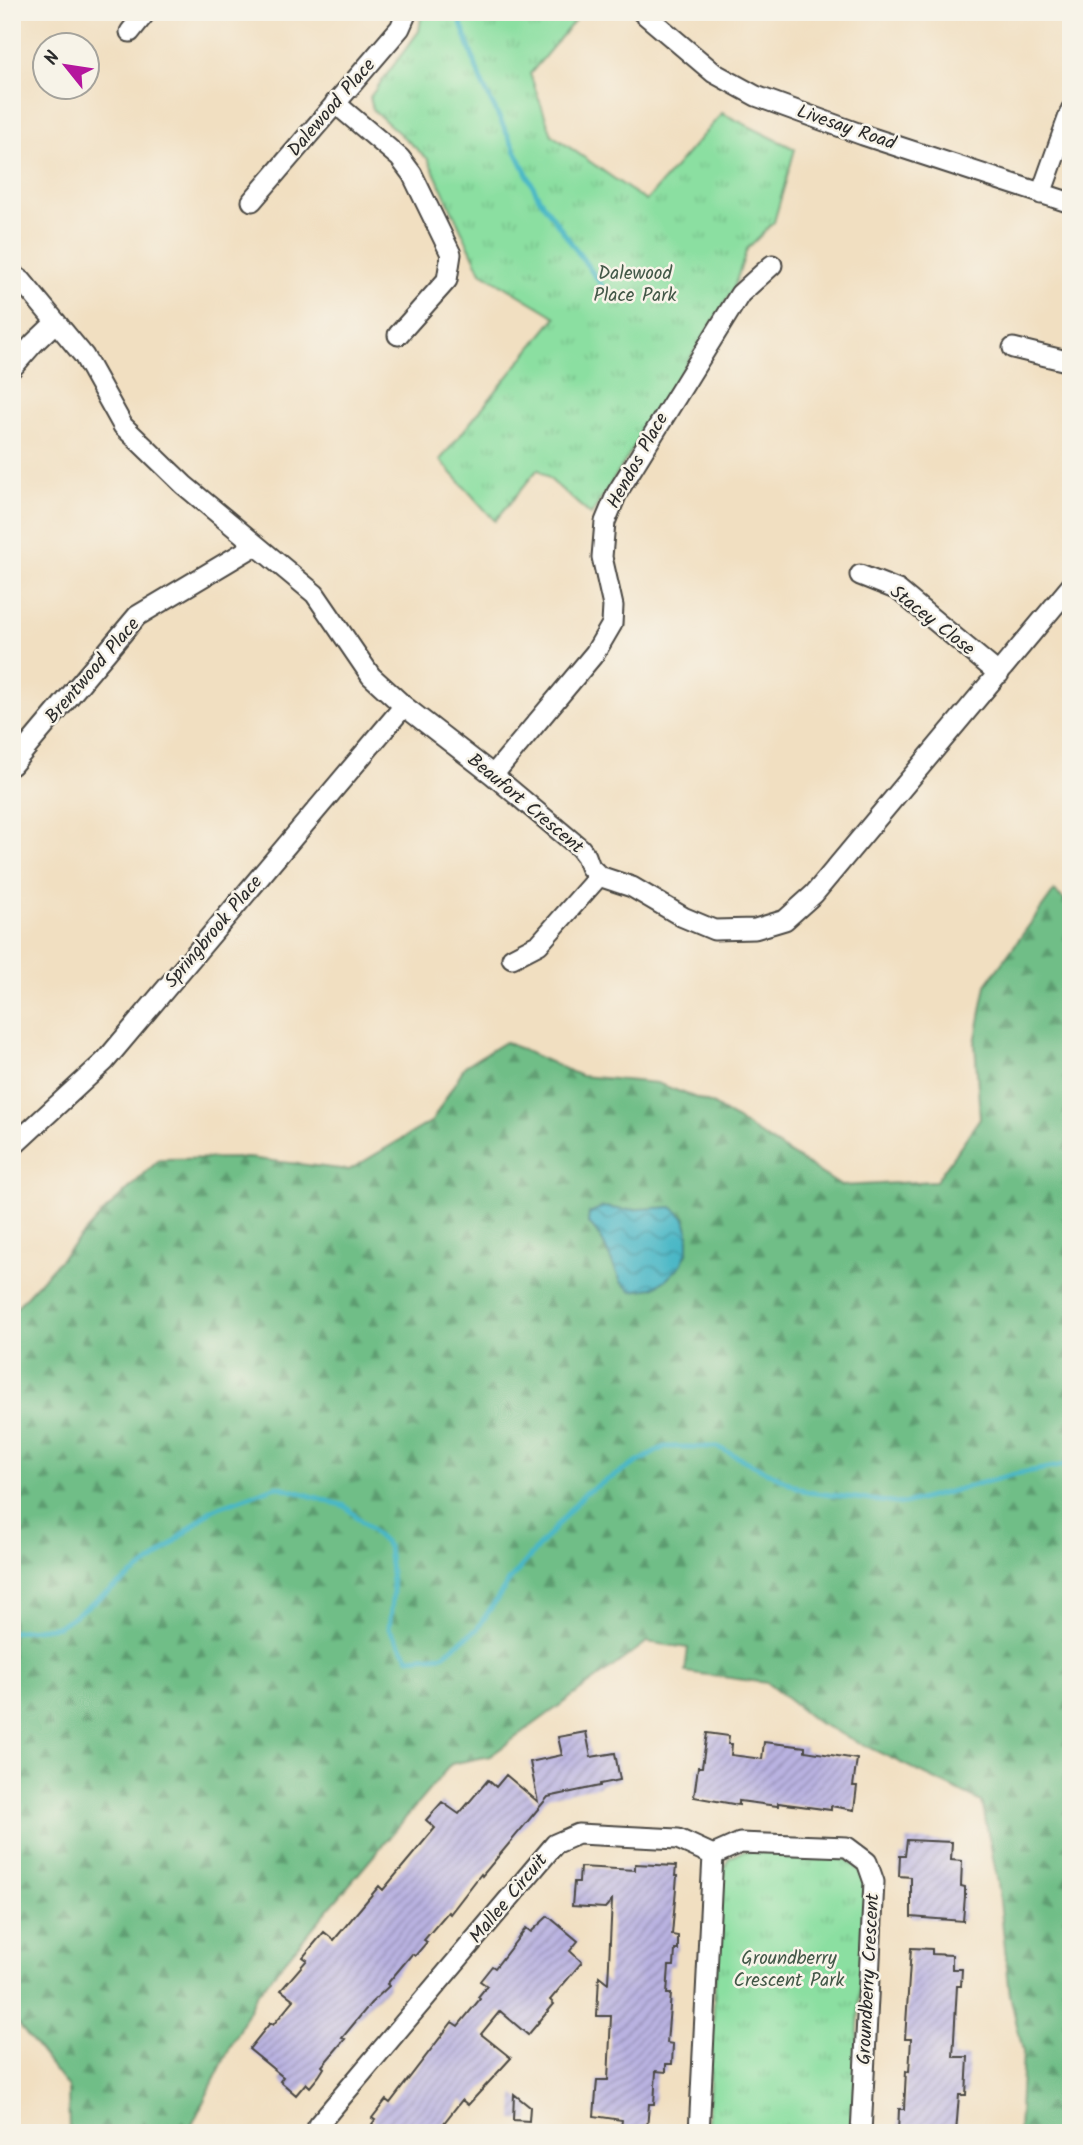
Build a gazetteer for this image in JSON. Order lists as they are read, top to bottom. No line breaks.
{"streets":{"street":["Dalewood Place","Livesay Road","Hendos Place","Stacey Close","Brentwood Place","Beaufort Crescent","Springbrook Place","Mallee Circuit","Groundberry Crescent"]},"crossings":[["Hendos Place","Beaufort Crescent"],["Brentwood Place","Beaufort Crescent"],["Beaufort Crescent","Springbrook Place"],["Mallee Circuit","Groundberry Crescent"]],"parks":["Dalewood Place Park","Groundberry Crescent Park"],"north":"top left"}
